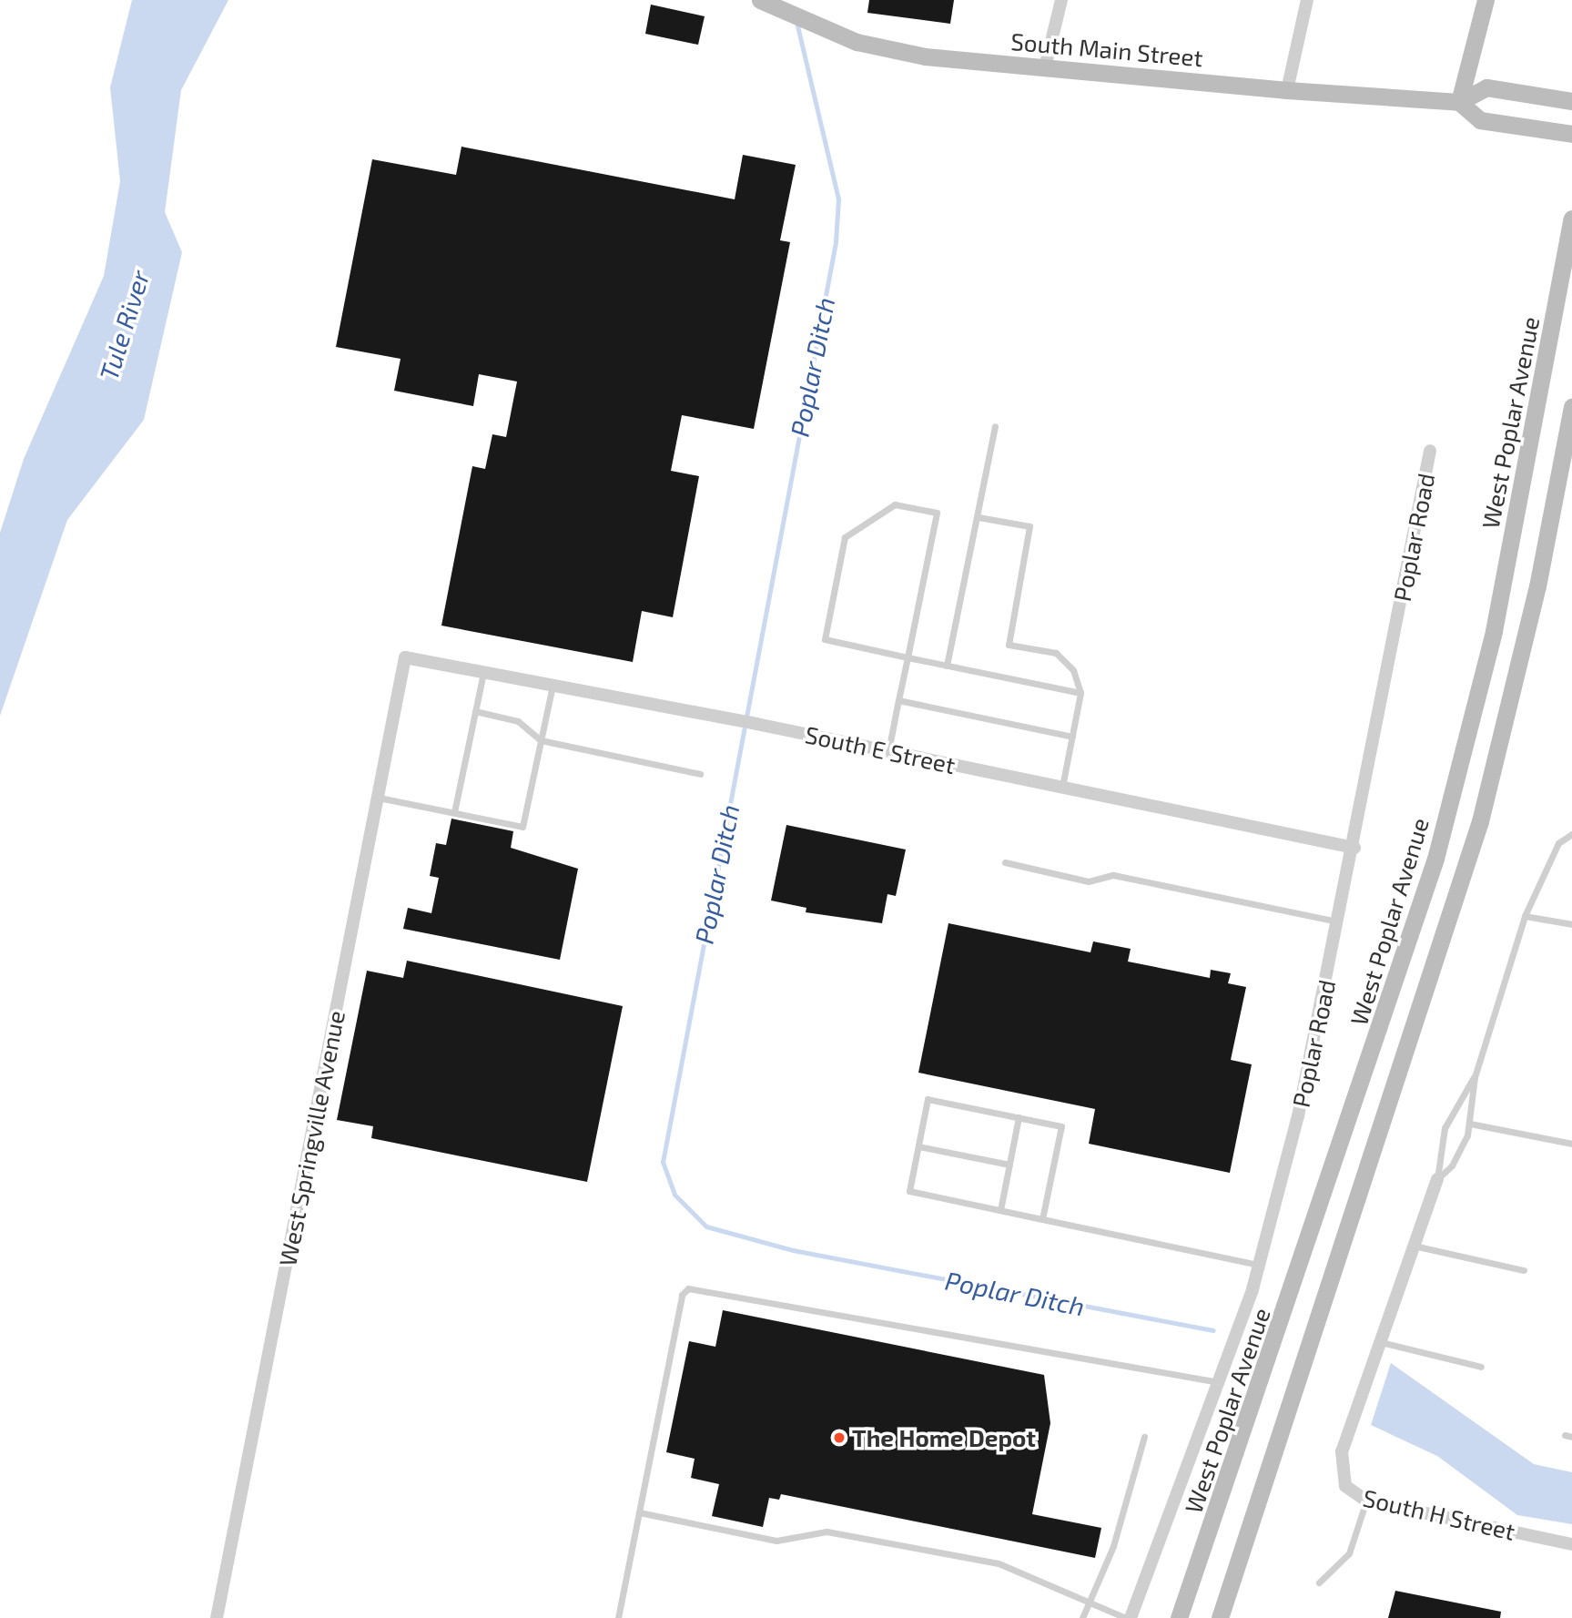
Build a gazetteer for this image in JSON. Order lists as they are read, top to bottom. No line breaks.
{"streets":{"main road":["South Main Street","West Poplar Avenue"],"street":["Poplar Road","South E Street","West Springville Avenue","South H Street"]},"crossings":[["Poplar Road","South E Street"],["South E Street","West Springville Avenue"]],"water":["Tule River","Poplar Ditch"],"places":["The Home Depot"]}
